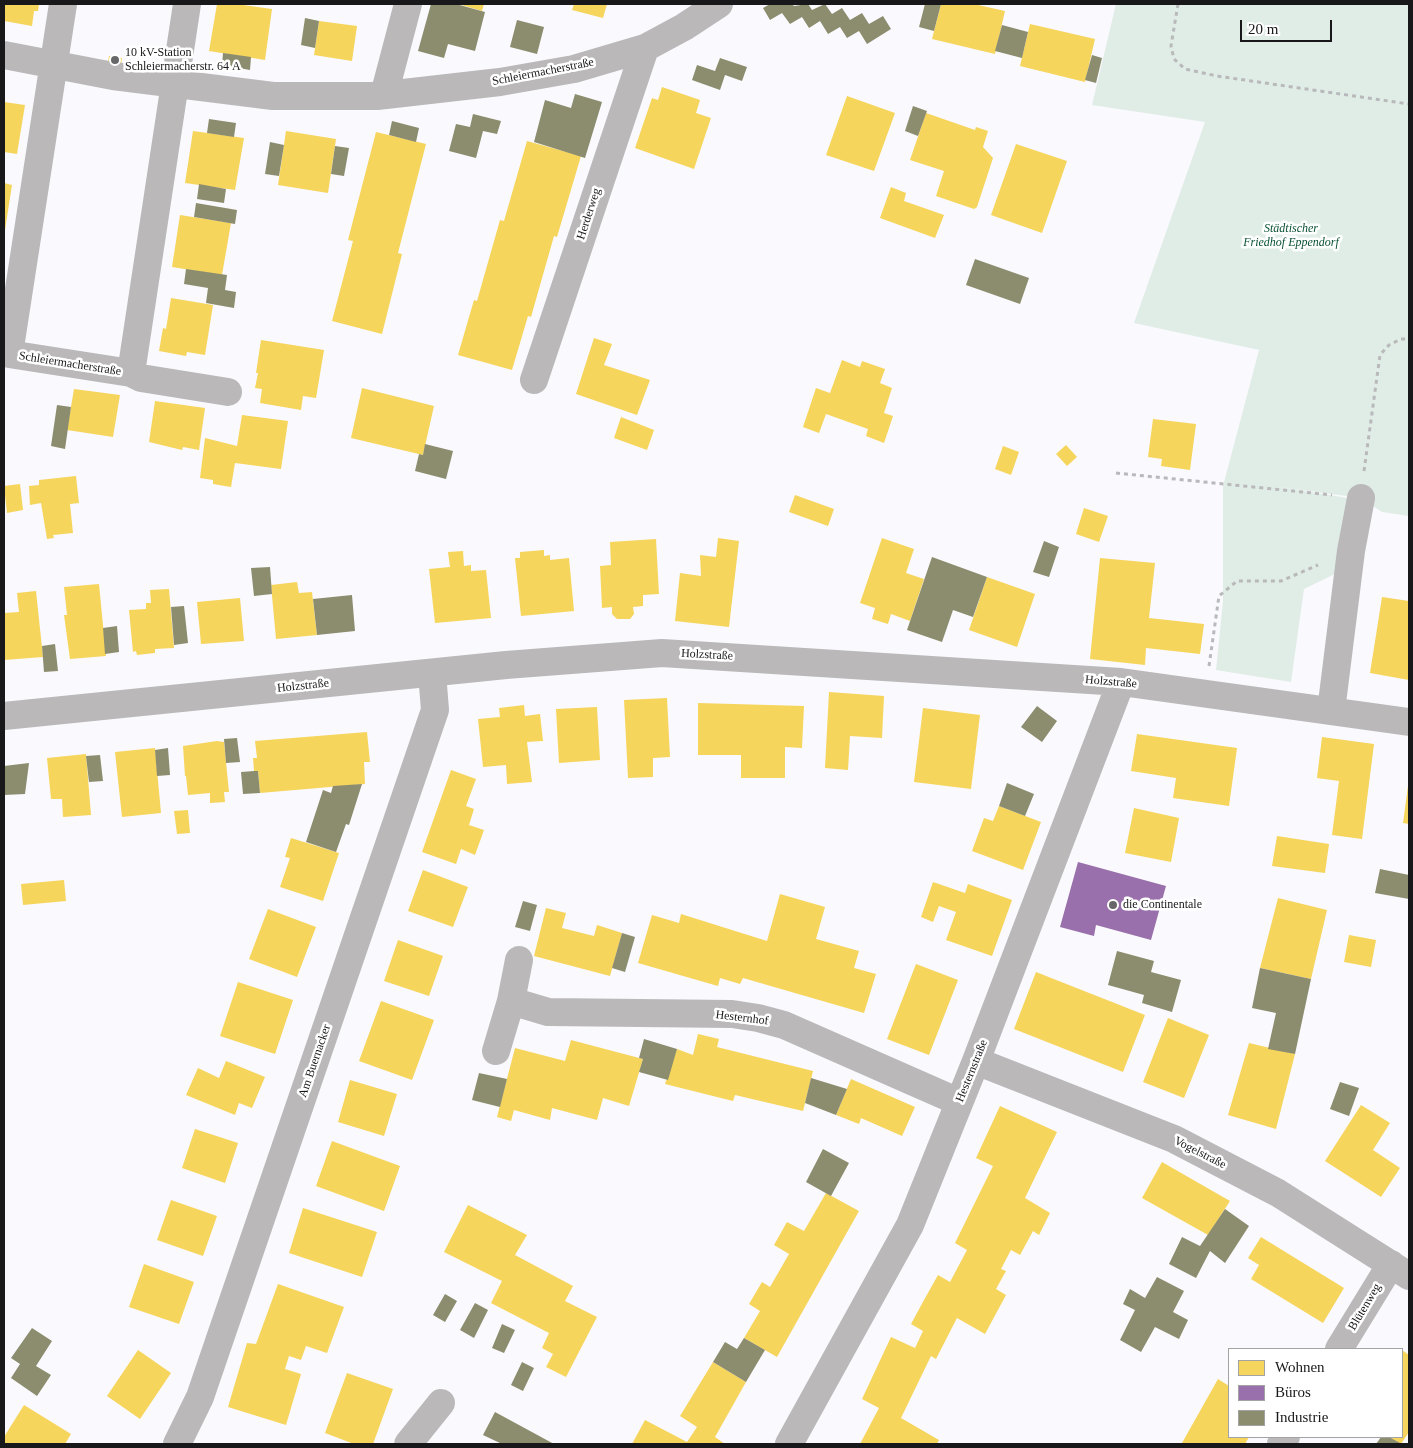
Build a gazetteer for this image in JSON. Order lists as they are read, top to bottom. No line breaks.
{"streets":{"street":["Schleiermacherstraße","Herderweg","Holzstraße","Hesternhof","Am Buernacker","Hesternstraße","Vogelstraße","Blütenweg"]},"crossings":[["Schleiermacherstraße","Herderweg"],["Holzstraße","Am Buernacker"],["Holzstraße","Hesternstraße"],["Hesternhof","Hesternstraße"],["Hesternstraße","Vogelstraße"],["Vogelstraße","Blütenweg"]],"parks":["Städtischer Friedhof Eppendorf"],"places":["10 kV-Station Schleiermacherstr. 64 A","die Continentale"],"legend":["Wohnen","Büros","Industrie"],"scale_bar":"20 m"}
